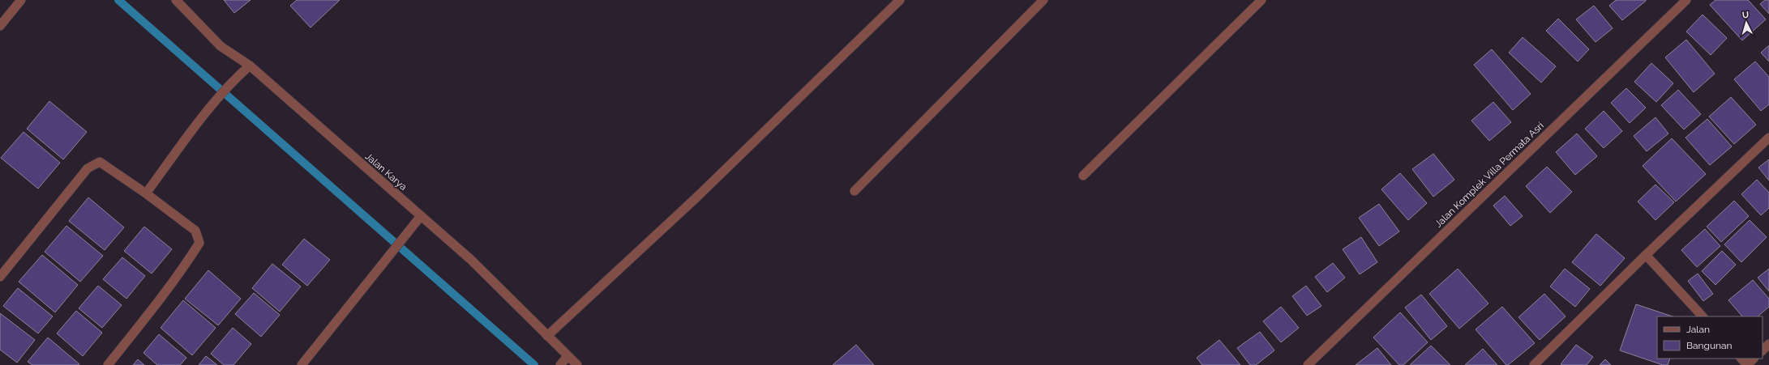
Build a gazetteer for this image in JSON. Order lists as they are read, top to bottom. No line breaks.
{"streets":{"street":["Jalan Karya","Jalan Komplek Villa Permata Asri"]},"legend":["Jalan","Bangunan"],"north":"top"}
